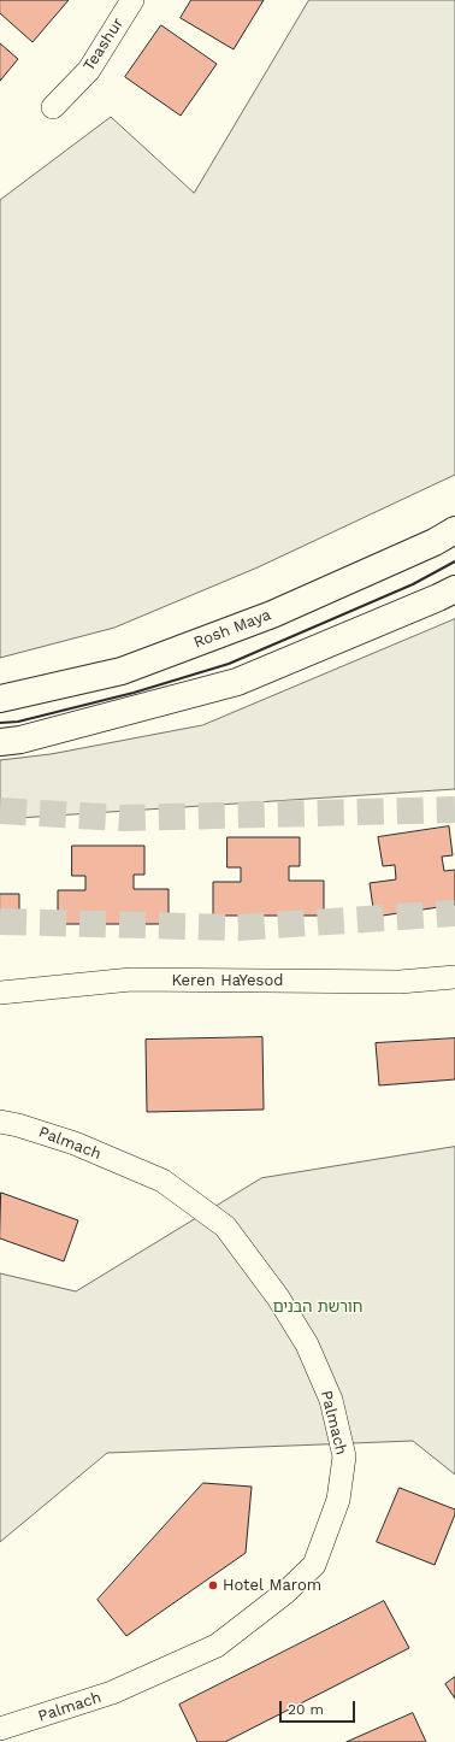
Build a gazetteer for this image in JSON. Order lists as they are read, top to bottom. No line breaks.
{"streets":{"street":["Teashur","Rosh Maya","Keren HaYesod","Palmach"]},"parks":["חורשת הבנים"],"places":["Hotel Marom"],"scale_bar":"20 m"}
